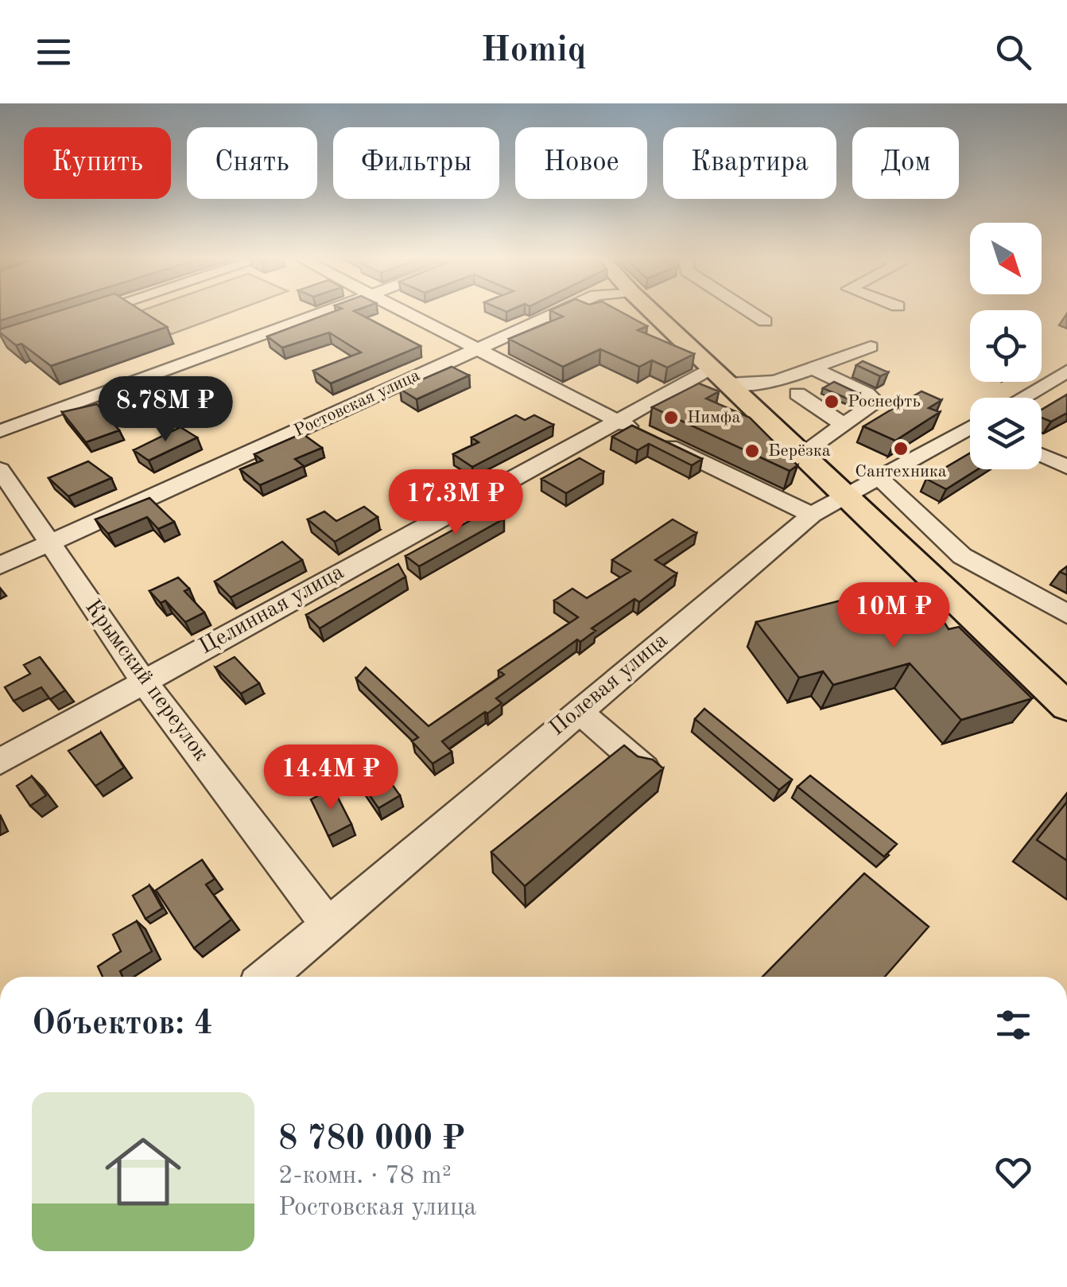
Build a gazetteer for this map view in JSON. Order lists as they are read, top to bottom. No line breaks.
{"streets":{"street":["Ростовская улица","Целинная улица","Крымский переулок","Полевая улица"]},"crossings":[["Ростовская улица","Крымский переулок"],["Целинная улица","Крымский переулок"],["Крымский переулок","Полевая улица"]],"places":["Роснефть","Нимфа","Сантехника","Берёзка"],"north":"bottom right","page":{"header":"Homiq","chip":["Купить","Снять","Фильтры","Новое","Квартира","Дом"],"price":["8.78M ₽","17.3M ₽","10M ₽","14.4M ₽"],"heading":"Объектов: 4","list":[{"name":"8 780 000 ₽","note":"2-комн. · 78 m² · Ростовская улица"}]}}
